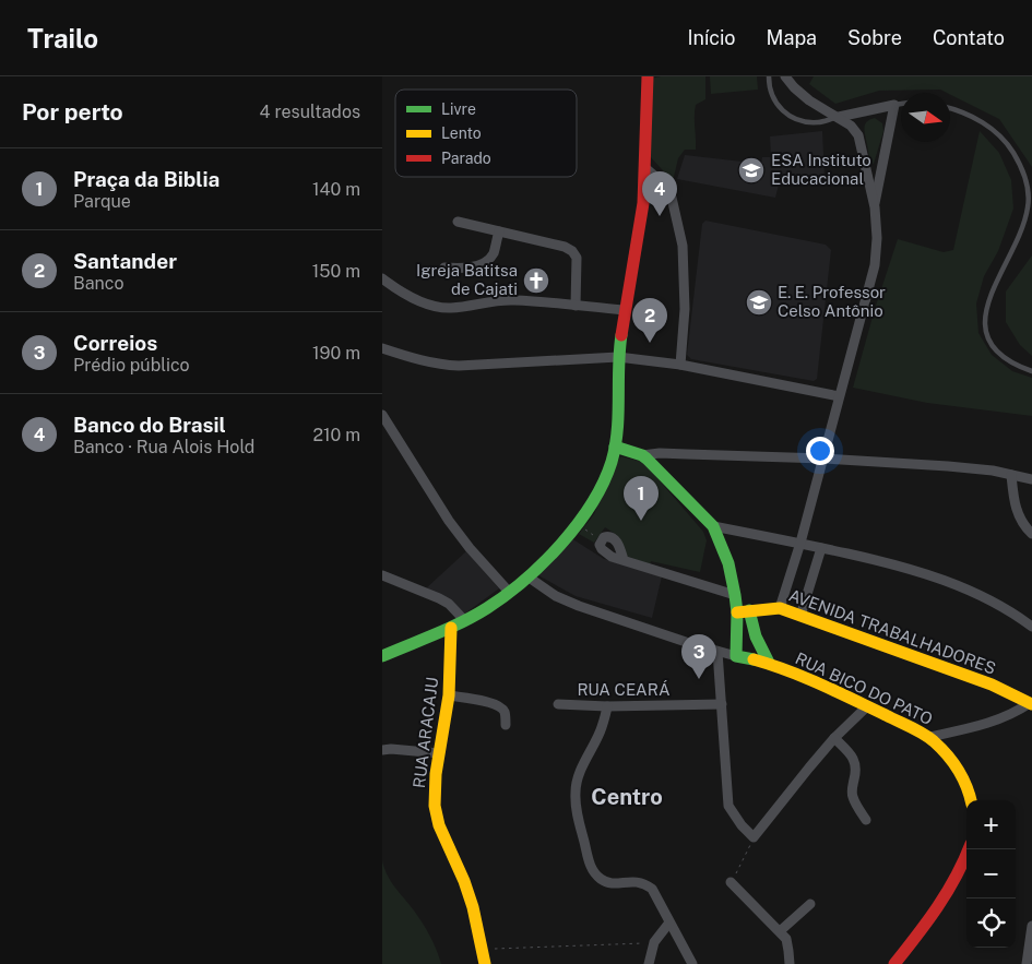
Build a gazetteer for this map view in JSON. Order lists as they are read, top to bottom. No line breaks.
{"streets":{"street":["AVENIDA TRABALHADORES","RUA BICO DO PATO","RUA CEARÁ","RUA ARACAJU"]},"crossings":[["AVENIDA TRABALHADORES","RUA BICO DO PATO"]],"districts":["Centro"],"places":{"school or university":["ESA Instituto Educacional","E. E. Professor Celso Antônio"],"church":["Igreja Batitsa de Cajati"]},"legend":["Livre","Lento","Parado"],"north":"right","page":{"header":"Trailo","nav":["Início","Mapa","Sobre","Contato"],"heading":["Por perto","4 resultados"],"list":[{"mark":"1","name":"Praça da Biblia","note":"Parque","value":"140 m"},{"mark":"2","name":"Santander","note":"Banco","value":"150 m"},{"mark":"3","name":"Correios","note":"Prédio público","value":"190 m"},{"mark":"4","name":"Banco do Brasil","note":"Banco · Rua Alois Hold","value":"210 m"}],"pins":["4","2","1","3"],"map_buttons":["+","−"]}}
